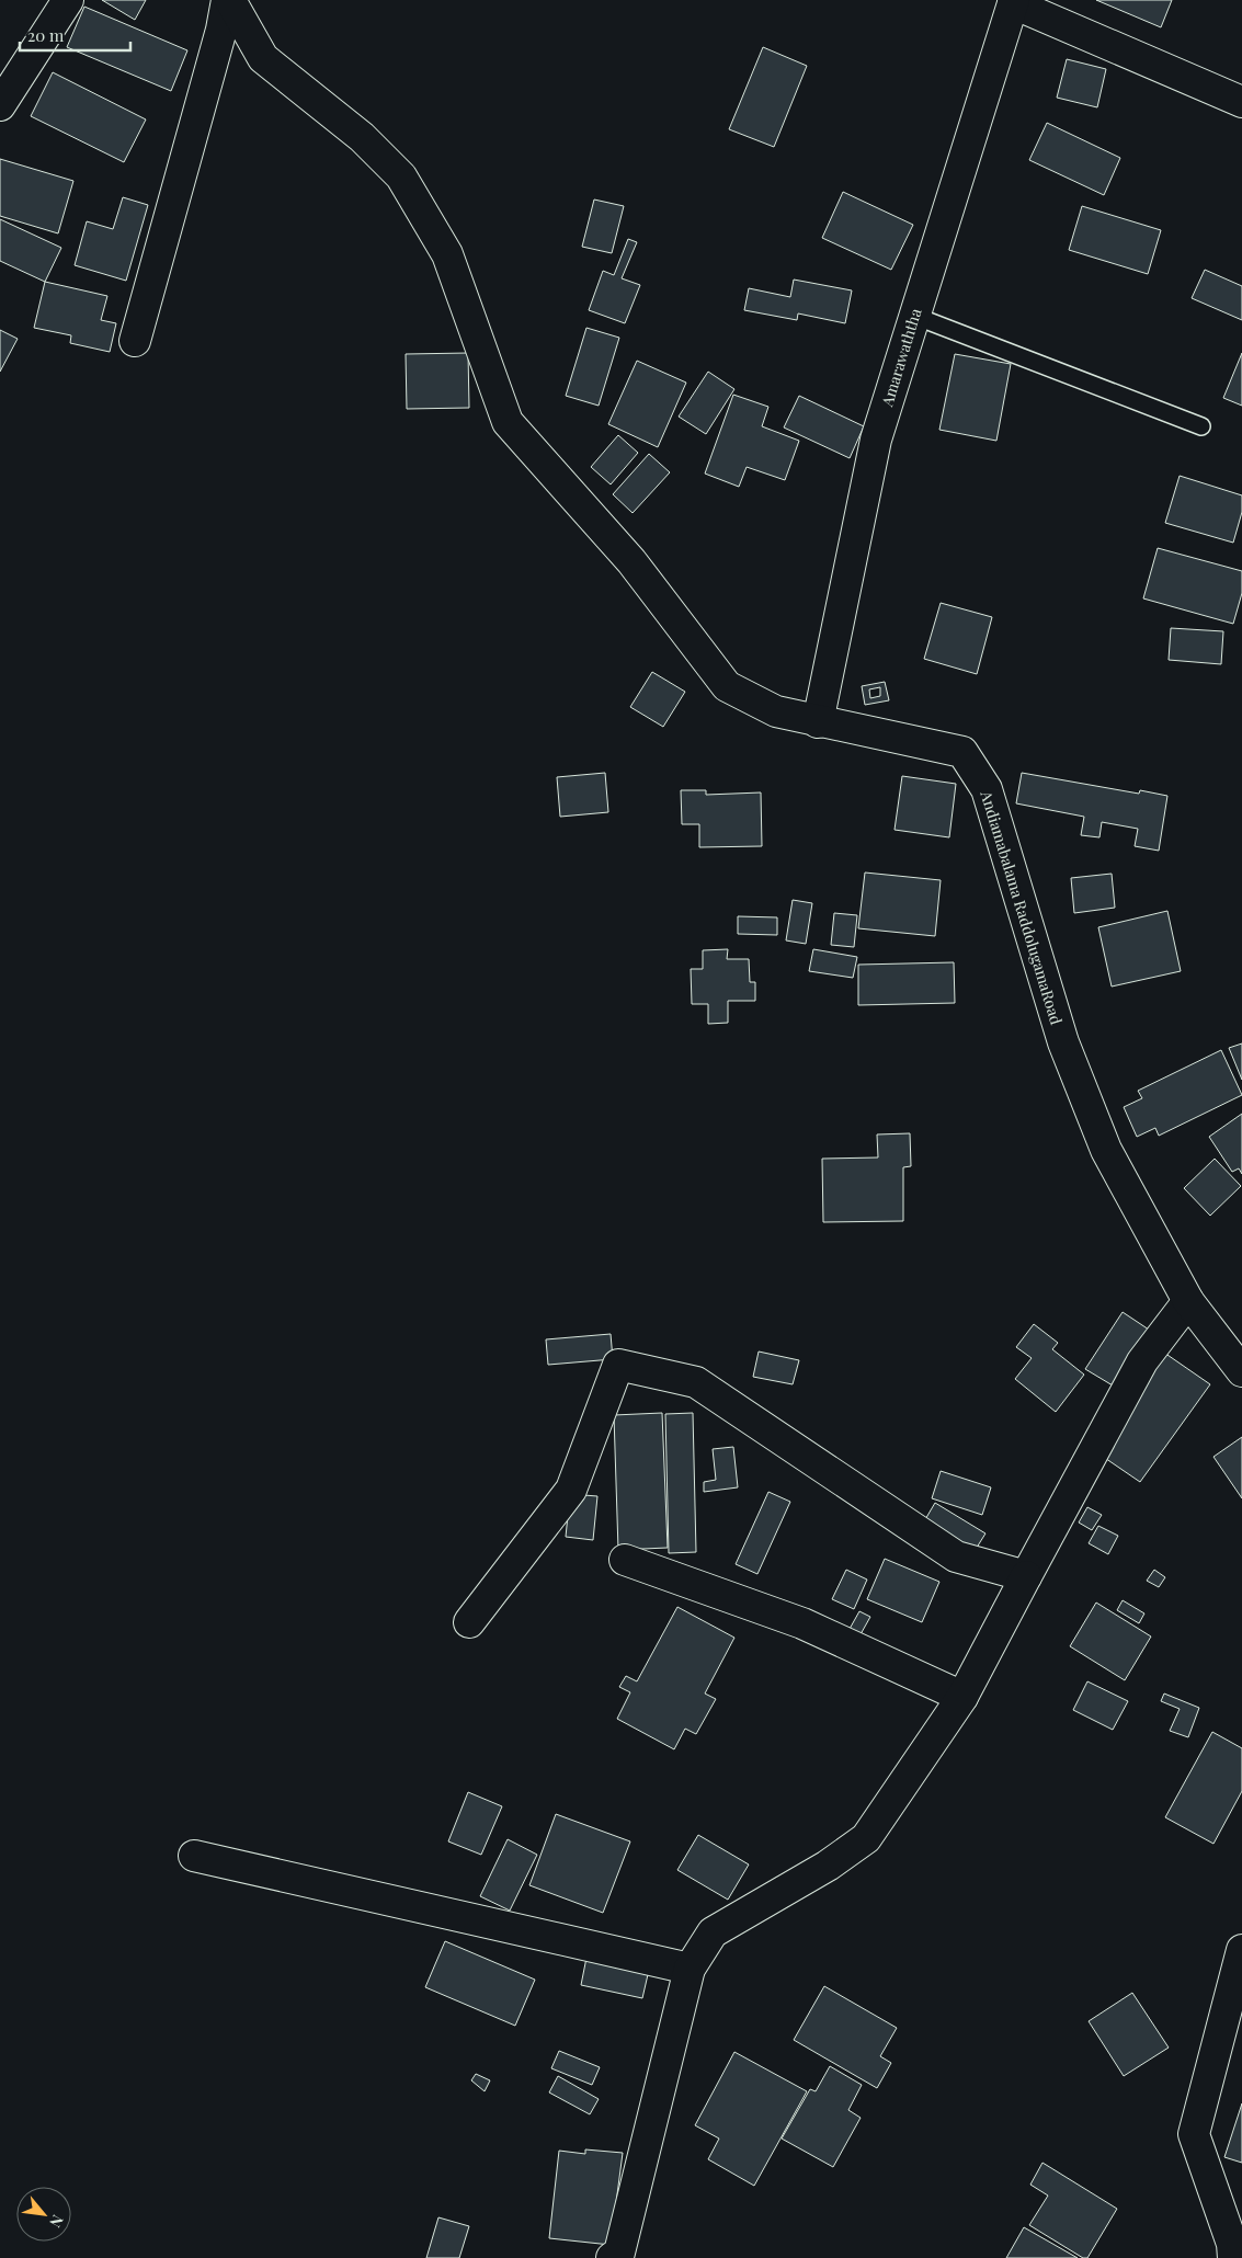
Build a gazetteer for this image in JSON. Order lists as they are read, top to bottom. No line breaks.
{"streets":{"street":["Amarawaththa","Andiamabalama RaddolugamaRoad"]},"crossings":[["Amarawaththa","Andiamabalama RaddolugamaRoad"]],"scale_bar":"20 m","north":"bottom right"}
